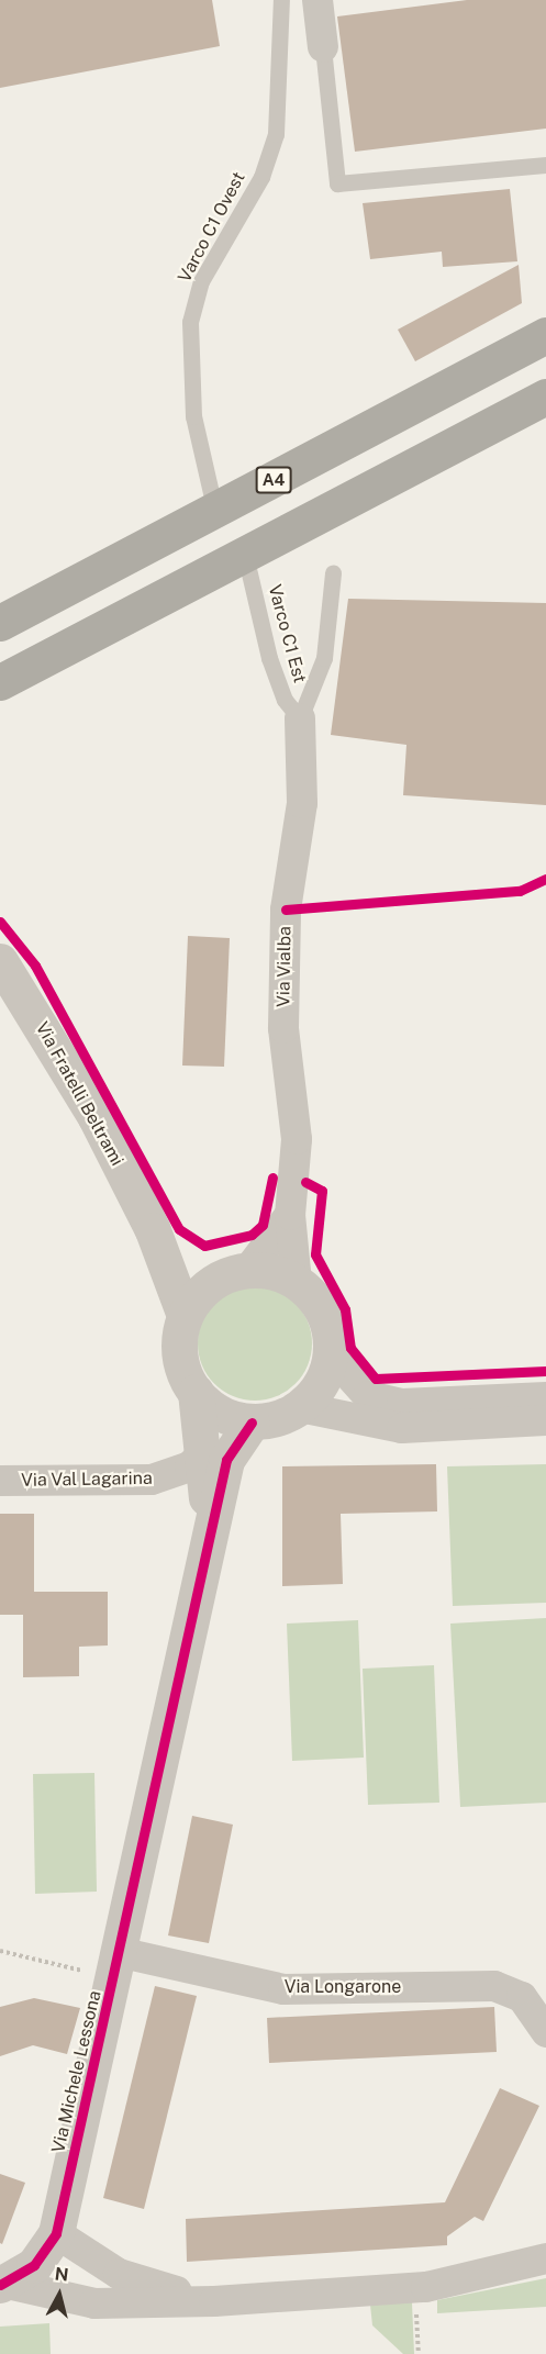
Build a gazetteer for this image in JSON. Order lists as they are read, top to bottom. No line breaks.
{"streets":{"highway":["A4"],"street":["Via Vialba","Via Fratelli Beltrami","Via Val Lagarina","Via Longarone","Via Michele Lessona"],"lane":["Varco C1 Ovest","Varco C1 Est"]},"crossings":[["Varco C1 Ovest","A4"],["Varco C1 Est","Via Vialba"],["Via Vialba","Via Fratelli Beltrami"],["Via Vialba","Via Michele Lessona"],["Via Fratelli Beltrami","Via Michele Lessona"],["Via Val Lagarina","Via Michele Lessona"],["Via Longarone","Via Michele Lessona"]],"north":"top"}
